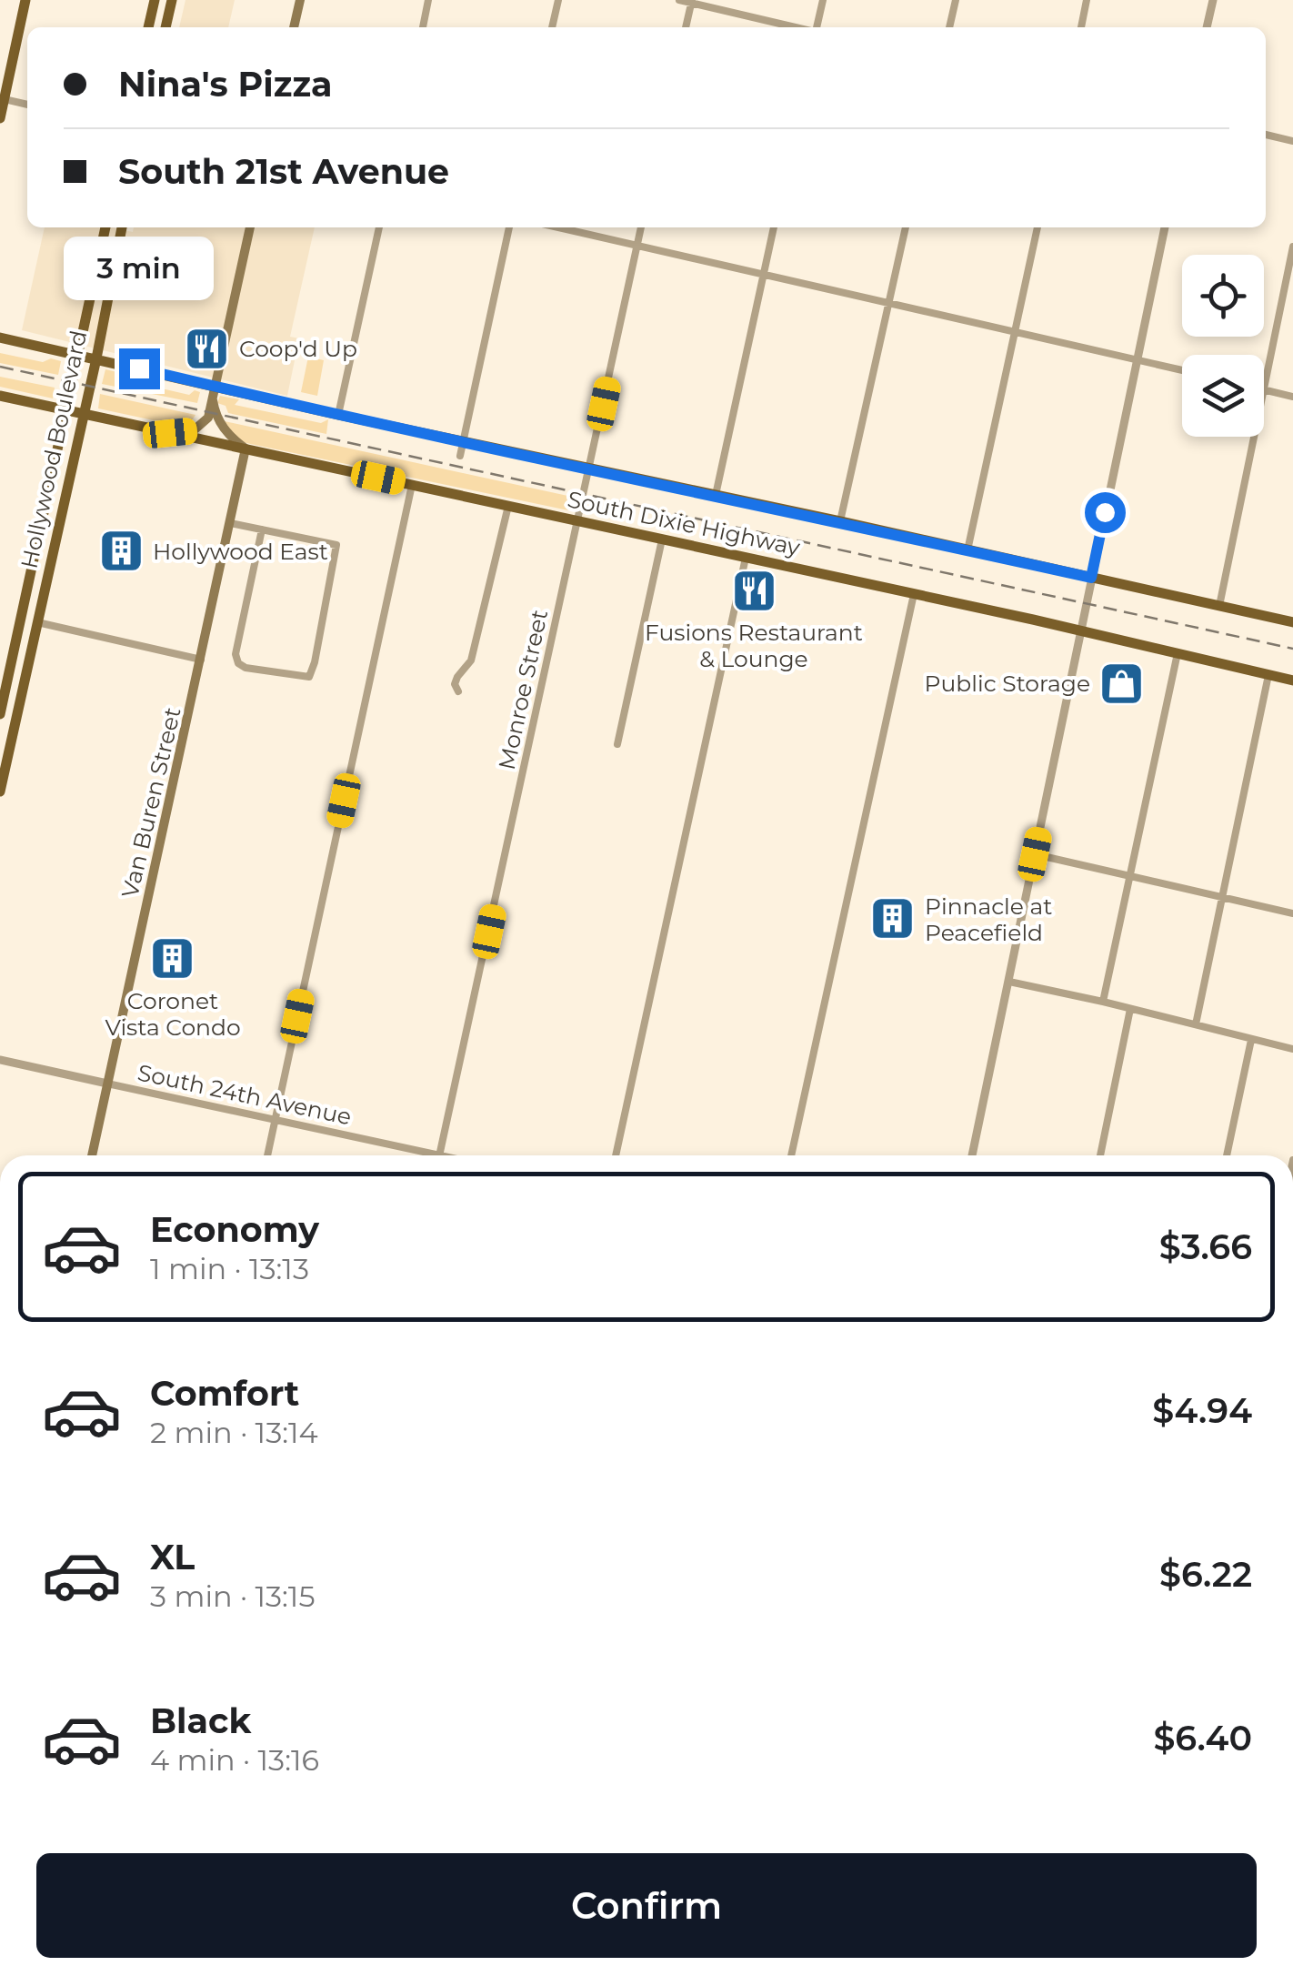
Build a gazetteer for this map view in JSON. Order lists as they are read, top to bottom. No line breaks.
{"streets":{"main road":["Hollywood Boulevard","South Dixie Highway","Van Buren Street"],"street":["Monroe Street","South 24th Avenue"]},"crossings":[["Hollywood Boulevard","South Dixie Highway"],["South Dixie Highway","Monroe Street"],["South Dixie Highway","Van Buren Street"],["Van Buren Street","South 24th Avenue"]],"places":{"restaurant":["Coop'd Up","Fusions Restaurant & Lounge"],"building":["Hollywood East","Pinnacle at Peacefield","Coronet Vista Condo"],"shop":["Public Storage"]},"page":{"banner":["Nina's Pizza","South 21st Avenue"],"bubble":"3 min","list":[{"name":"Economy","note":"1 min · 13:13","value":"$3.66"},{"name":"Comfort","note":"2 min · 13:14","value":"$4.94"},{"name":"XL","note":"3 min · 13:15","value":"$6.22"},{"name":"Black","note":"4 min · 13:16","value":"$6.40"}],"buttons":"Confirm"}}
